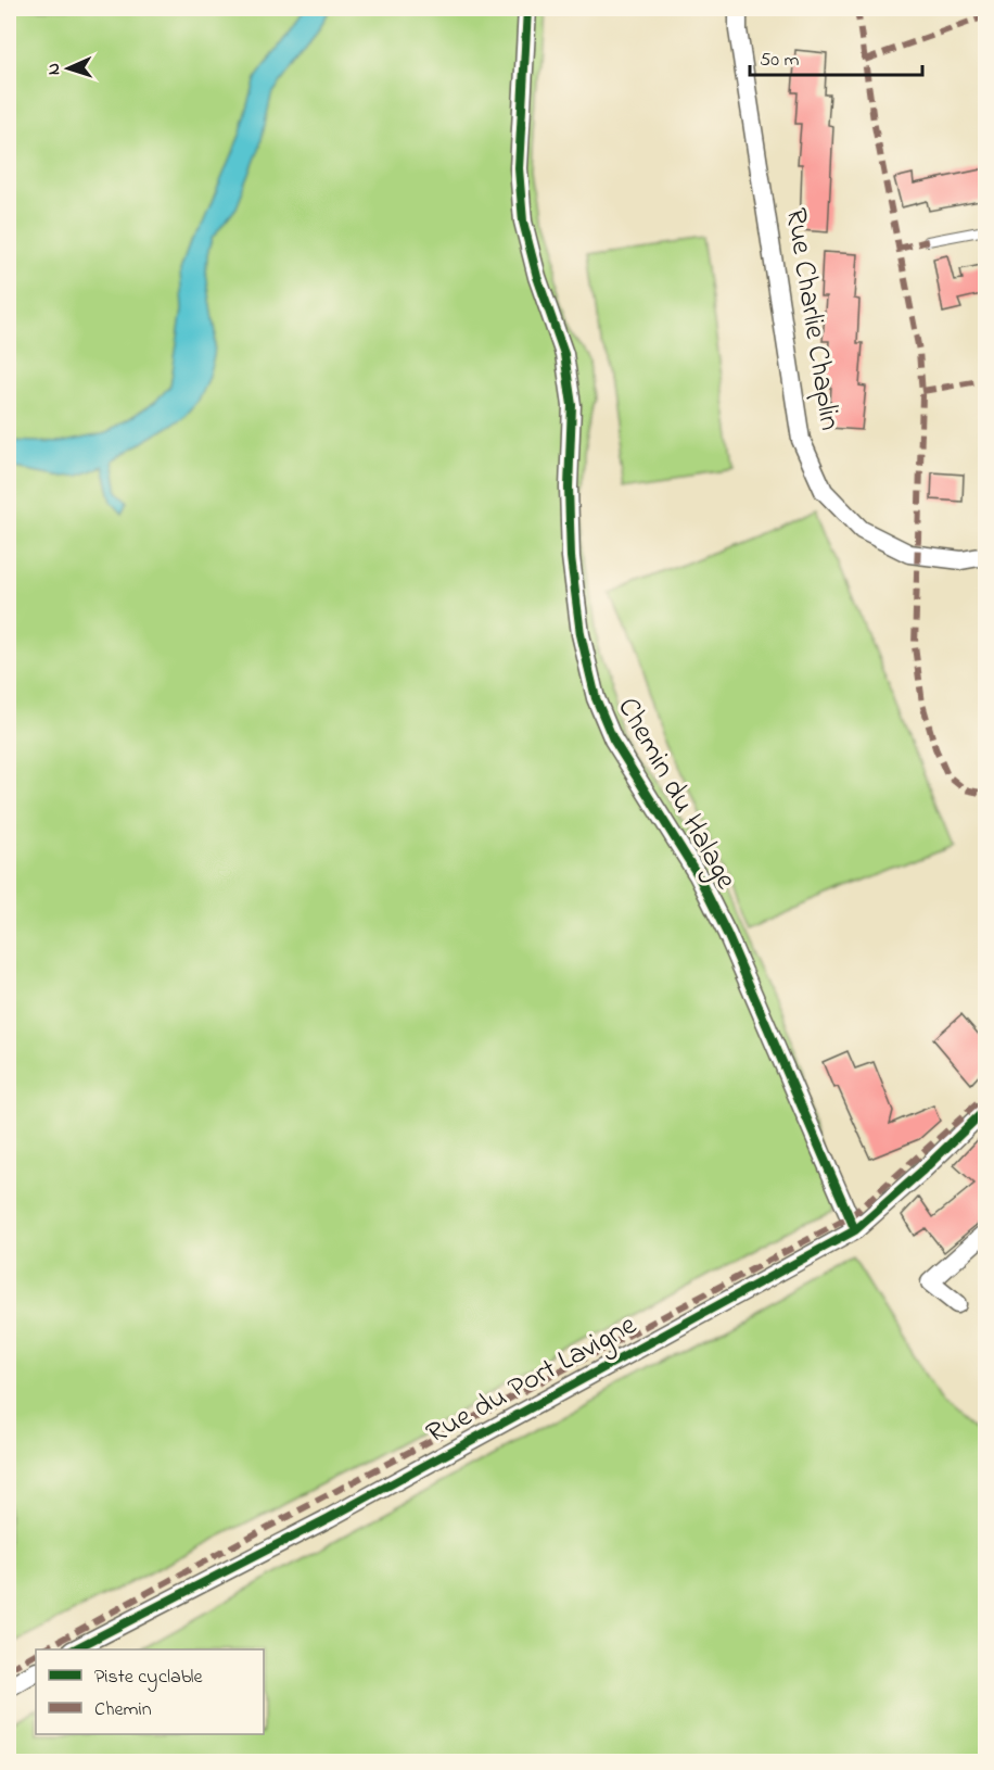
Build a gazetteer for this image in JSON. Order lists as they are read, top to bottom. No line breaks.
{"streets":{"street":["Rue Charlie Chaplin","Chemin du Halage","Rue du Port Lavigne"]},"crossings":[["Chemin du Halage","Rue du Port Lavigne"]],"legend":["Piste cyclable","Chemin"],"scale_bar":"50 m","north":"left"}
